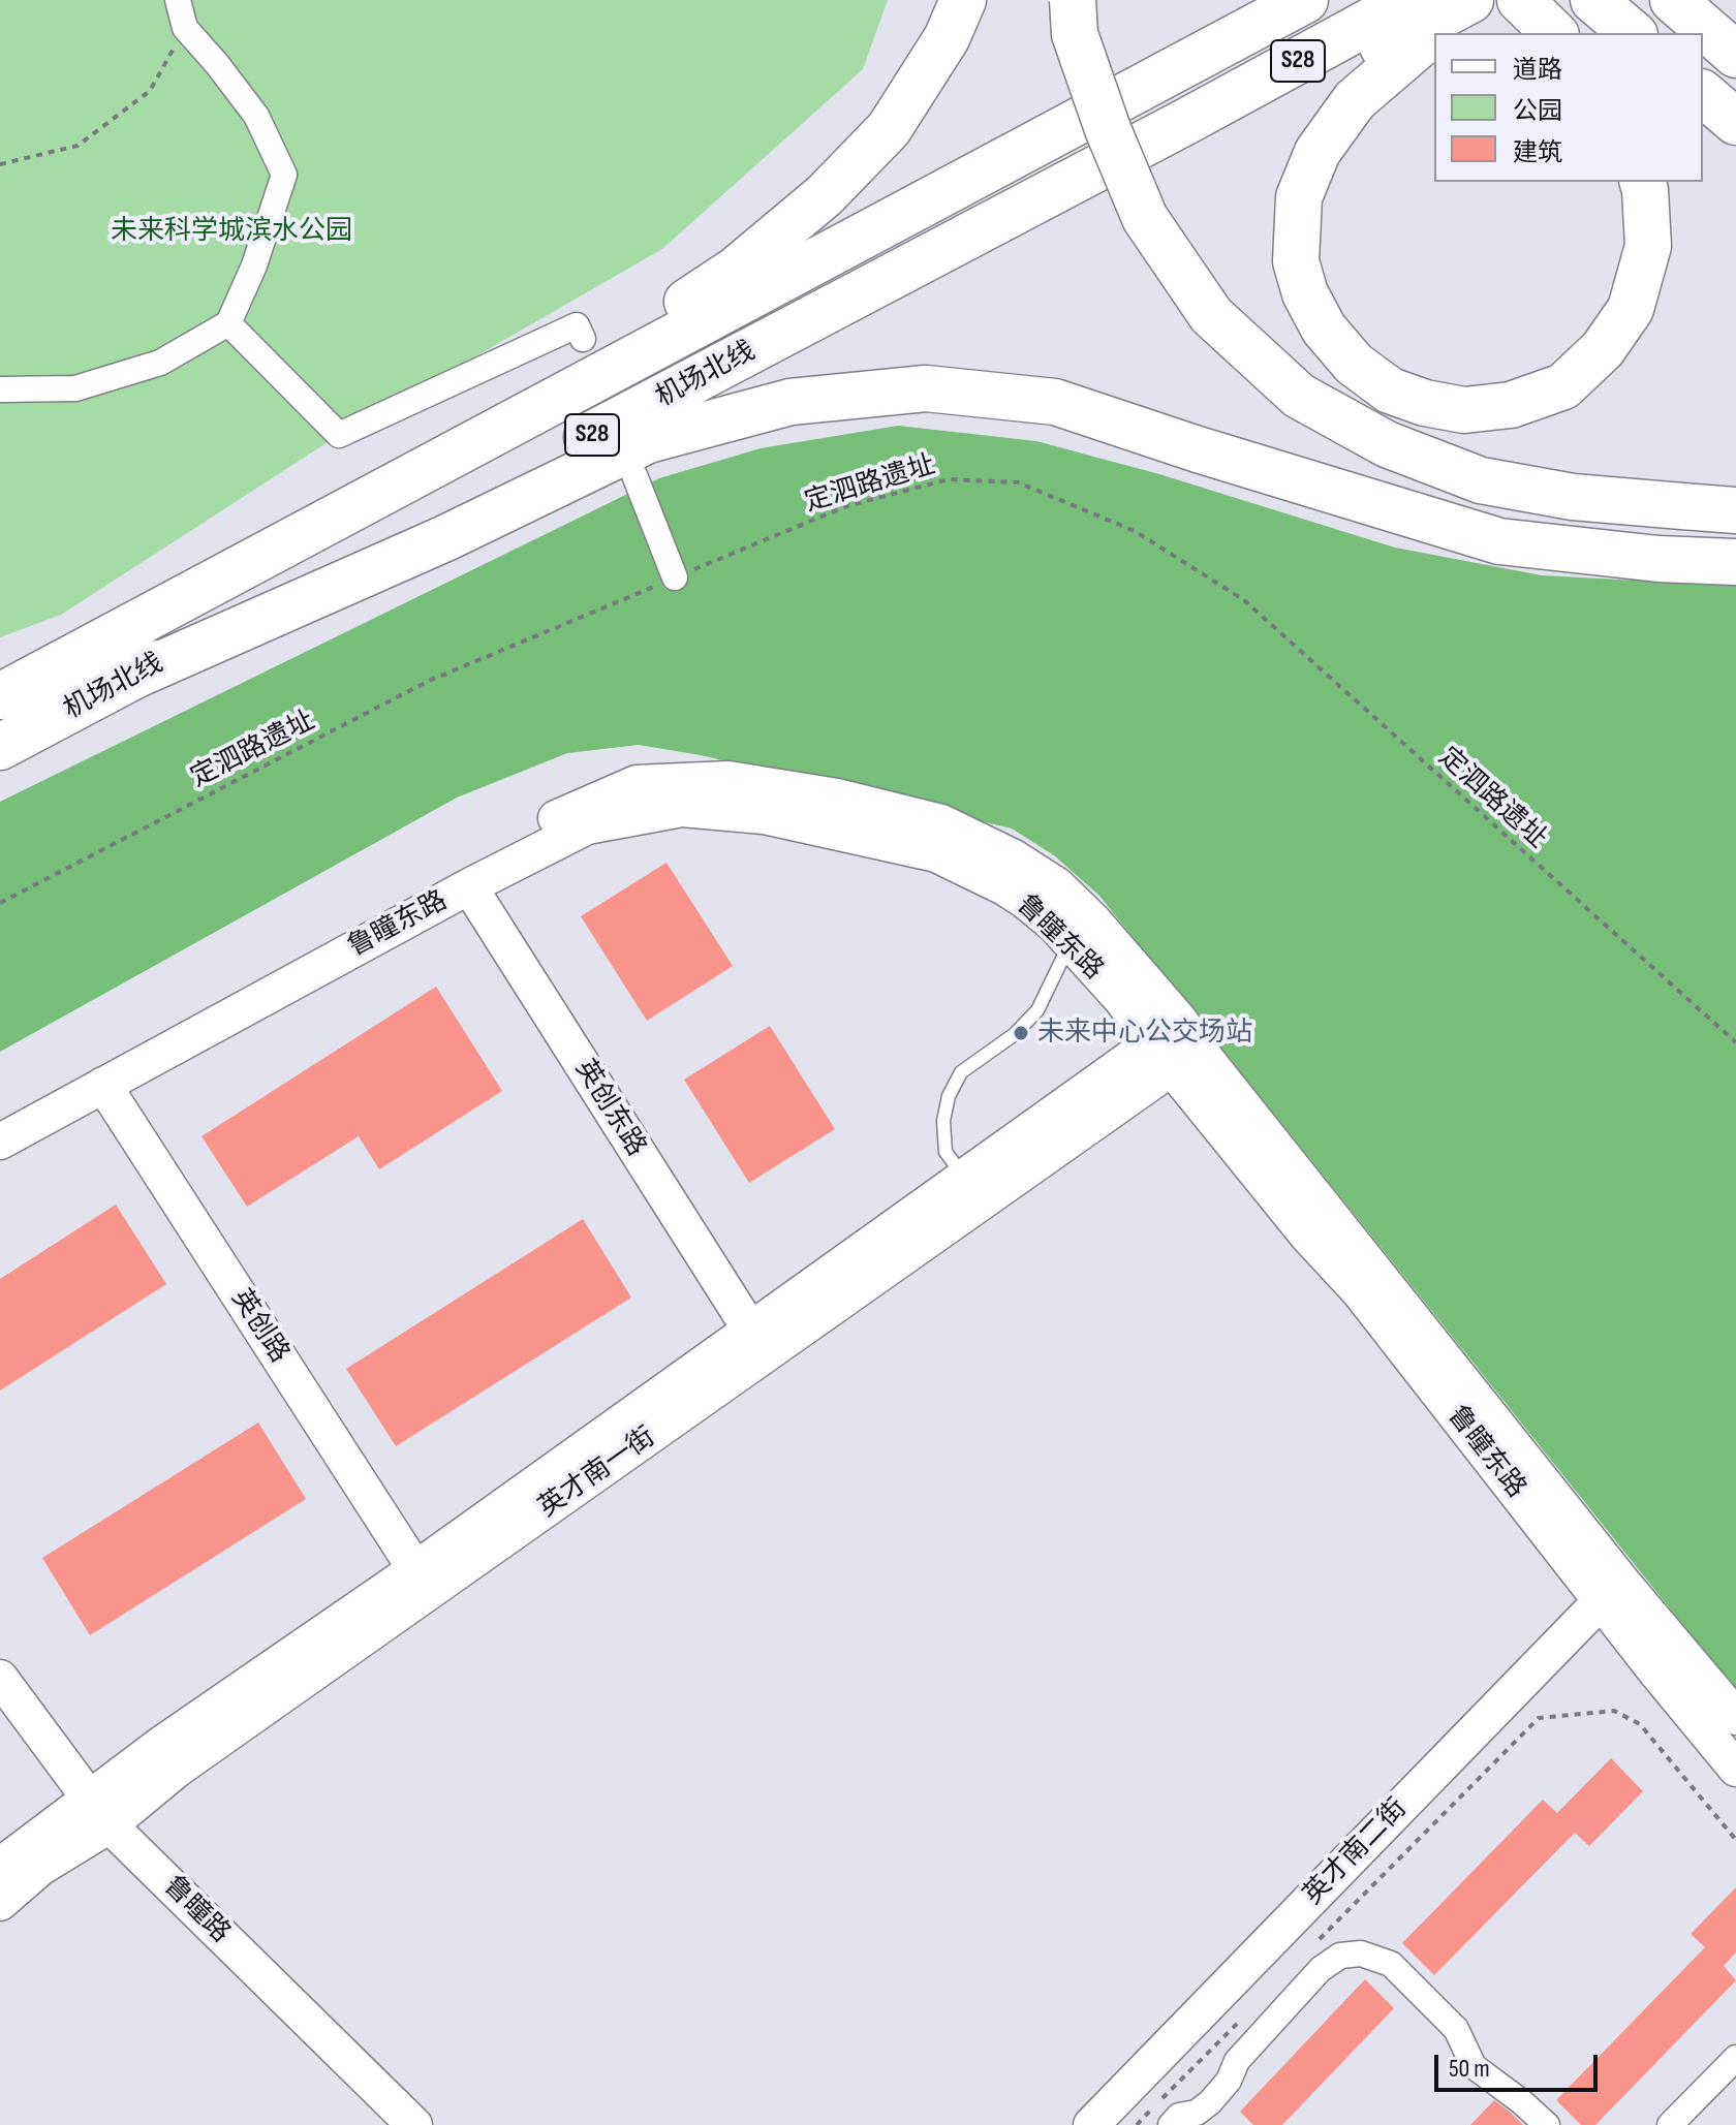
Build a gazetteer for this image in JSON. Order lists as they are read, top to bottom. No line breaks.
{"streets":{"highway":["S28","机场北线"],"main road":["鲁瞳东路","英创东路","英创路","英才南一街","英才南二街","鲁瞳路"],"path":["定泗路遗址"]},"crossings":[["鲁瞳东路","英创东路"],["鲁瞳东路","英创路"],["鲁瞳东路","英才南一街"],["鲁瞳东路","英才南二街"],["英创东路","英才南一街"],["英创路","英才南一街"],["英才南一街","鲁瞳路"]],"parks":["未来科学城滨水公园"],"places":["未来中心公交场站"],"legend":["道路","公园","建筑"],"scale_bar":"50 m"}
